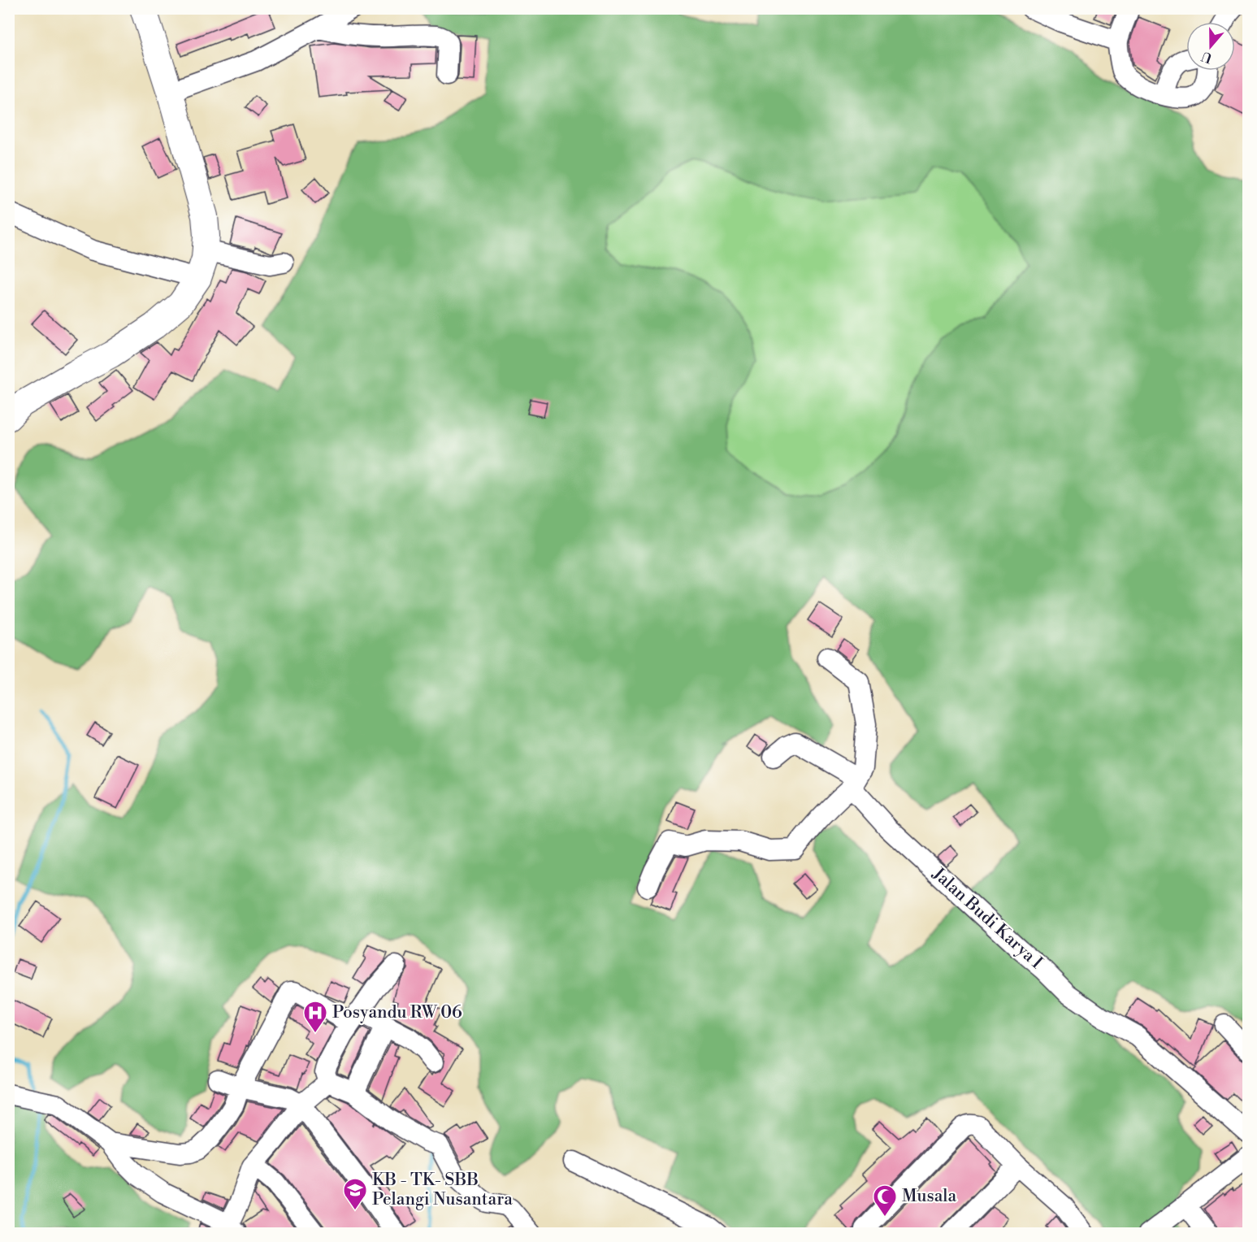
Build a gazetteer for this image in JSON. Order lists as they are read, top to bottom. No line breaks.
{"streets":{"street":["Jalan Budi Karya I"]},"places":{"hospital":["Posyandu RW 06"],"school or university":["KB - TK- SBB Pelangi Nusantara"],"mosque":["Musala"]},"north":"bottom"}
